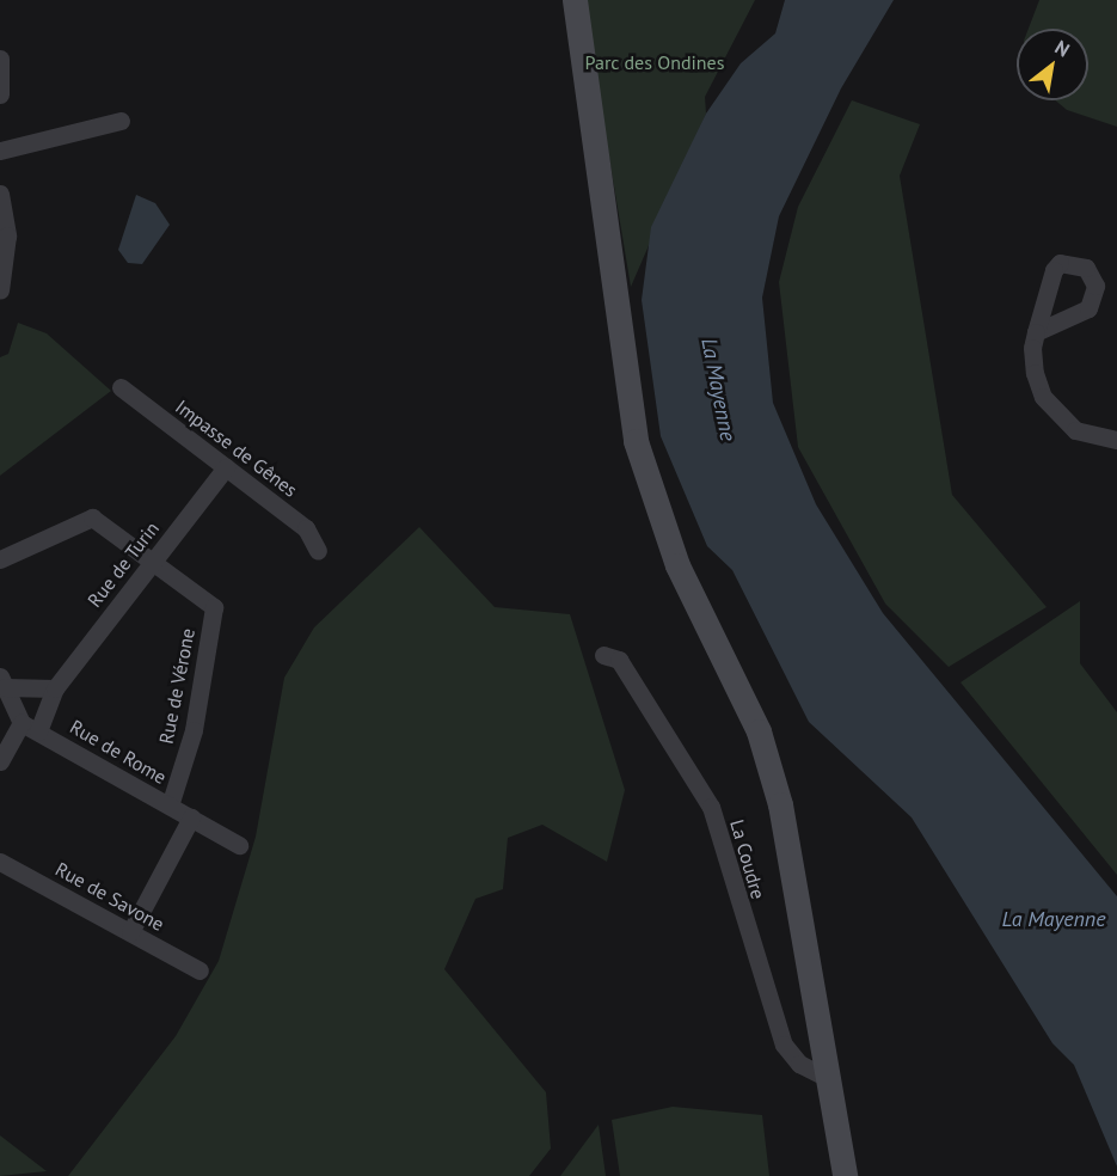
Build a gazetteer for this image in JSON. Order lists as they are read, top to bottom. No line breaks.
{"streets":{"street":["Impasse de Gênes","Rue de Turin","Rue de Vérone","Rue de Rome","La Coudre","Rue de Savone"]},"crossings":[["Impasse de Gênes","Rue de Turin"],["Rue de Turin","Rue de Vérone"],["Rue de Turin","Rue de Rome"],["Rue de Vérone","Rue de Rome"]],"water":["La Mayenne"],"parks":["Parc des Ondines"],"north":"top right"}
